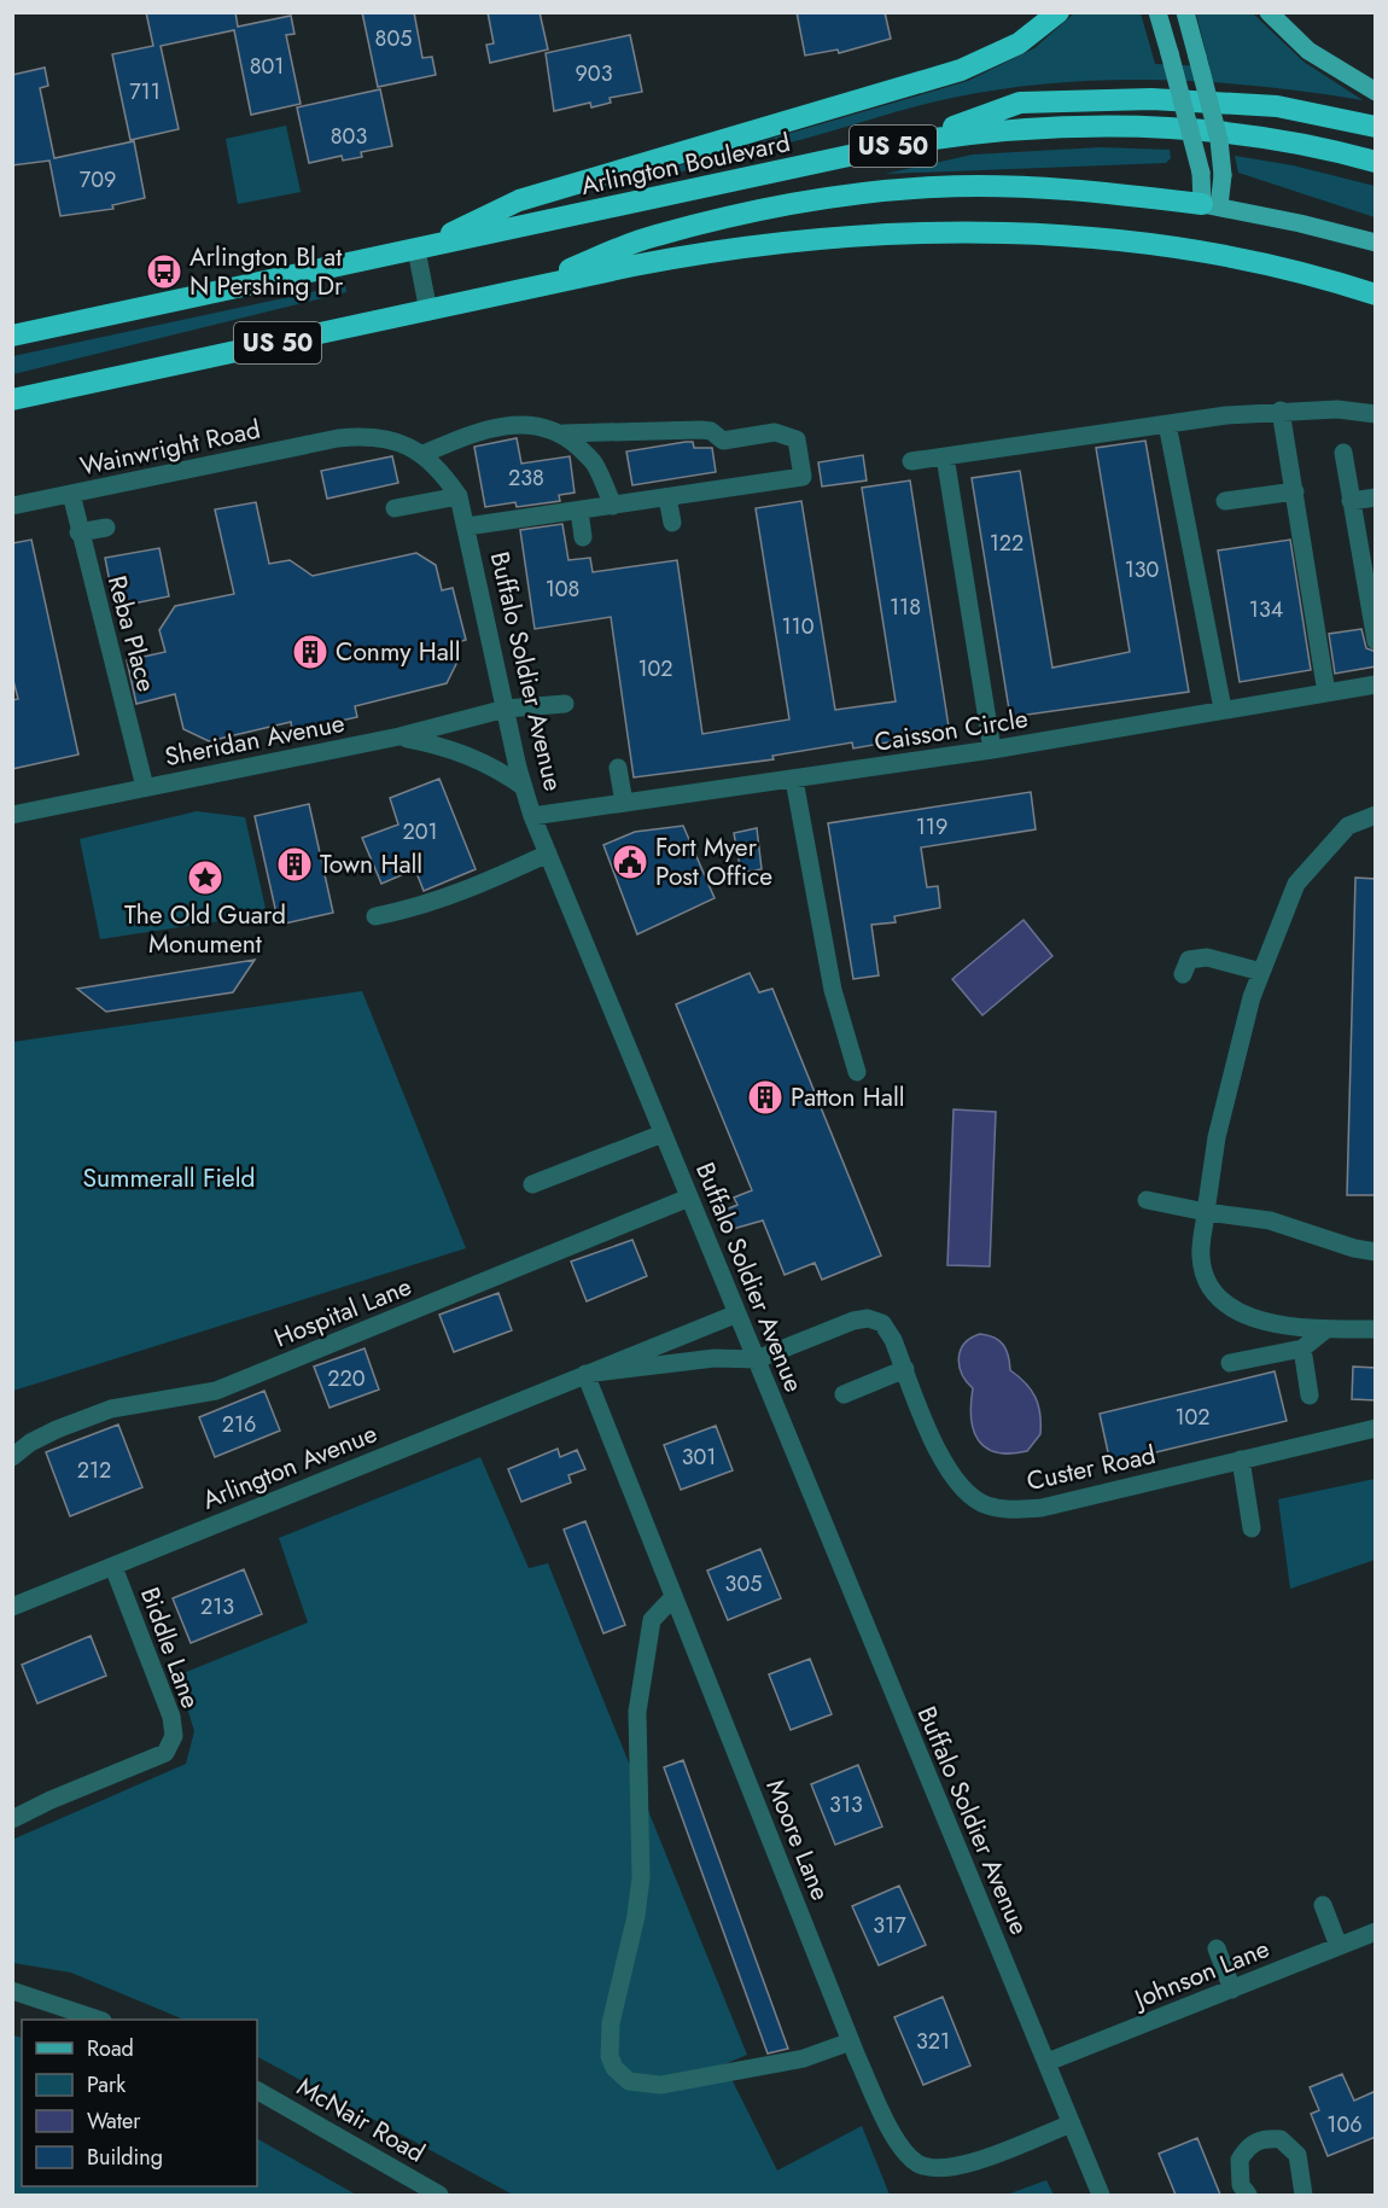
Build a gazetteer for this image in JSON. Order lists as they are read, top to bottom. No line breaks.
{"streets":{"highway":["US 50","Arlington Boulevard"],"street":["Wainwright Road","Reba Place","Buffalo Soldier Avenue","Caisson Circle","Sheridan Avenue","Hospital Lane","Arlington Avenue","Custer Road","Biddle Lane","Moore Lane","Johnson Lane","McNair Road"]},"crossings":[["Wainwright Road","Reba Place"],["Wainwright Road","Buffalo Soldier Avenue"],["Reba Place","Sheridan Avenue"],["Buffalo Soldier Avenue","Caisson Circle"],["Buffalo Soldier Avenue","Sheridan Avenue"],["Buffalo Soldier Avenue","Hospital Lane"],["Buffalo Soldier Avenue","Arlington Avenue"],["Buffalo Soldier Avenue","Custer Road"],["Buffalo Soldier Avenue","Moore Lane"],["Buffalo Soldier Avenue","Johnson Lane"],["Arlington Avenue","Custer Road"],["Arlington Avenue","Biddle Lane"],["Arlington Avenue","Moore Lane"]],"parks":["Summerall Field"],"places":{"bus stop":["Arlington Bl at N Pershing Dr"],"building":["Conmy Hall","Town Hall","Patton Hall"],"public building":["Fort Myer Post Office"],"place":["The Old Guard Monument"]},"house_numbers":["805","801","903","711","803","709","238","122","130","108","118","134","110","102","119","201","220","102","216","301","212","305","213","313","317","321","106"],"legend":["Road","Park","Water","Building"]}
